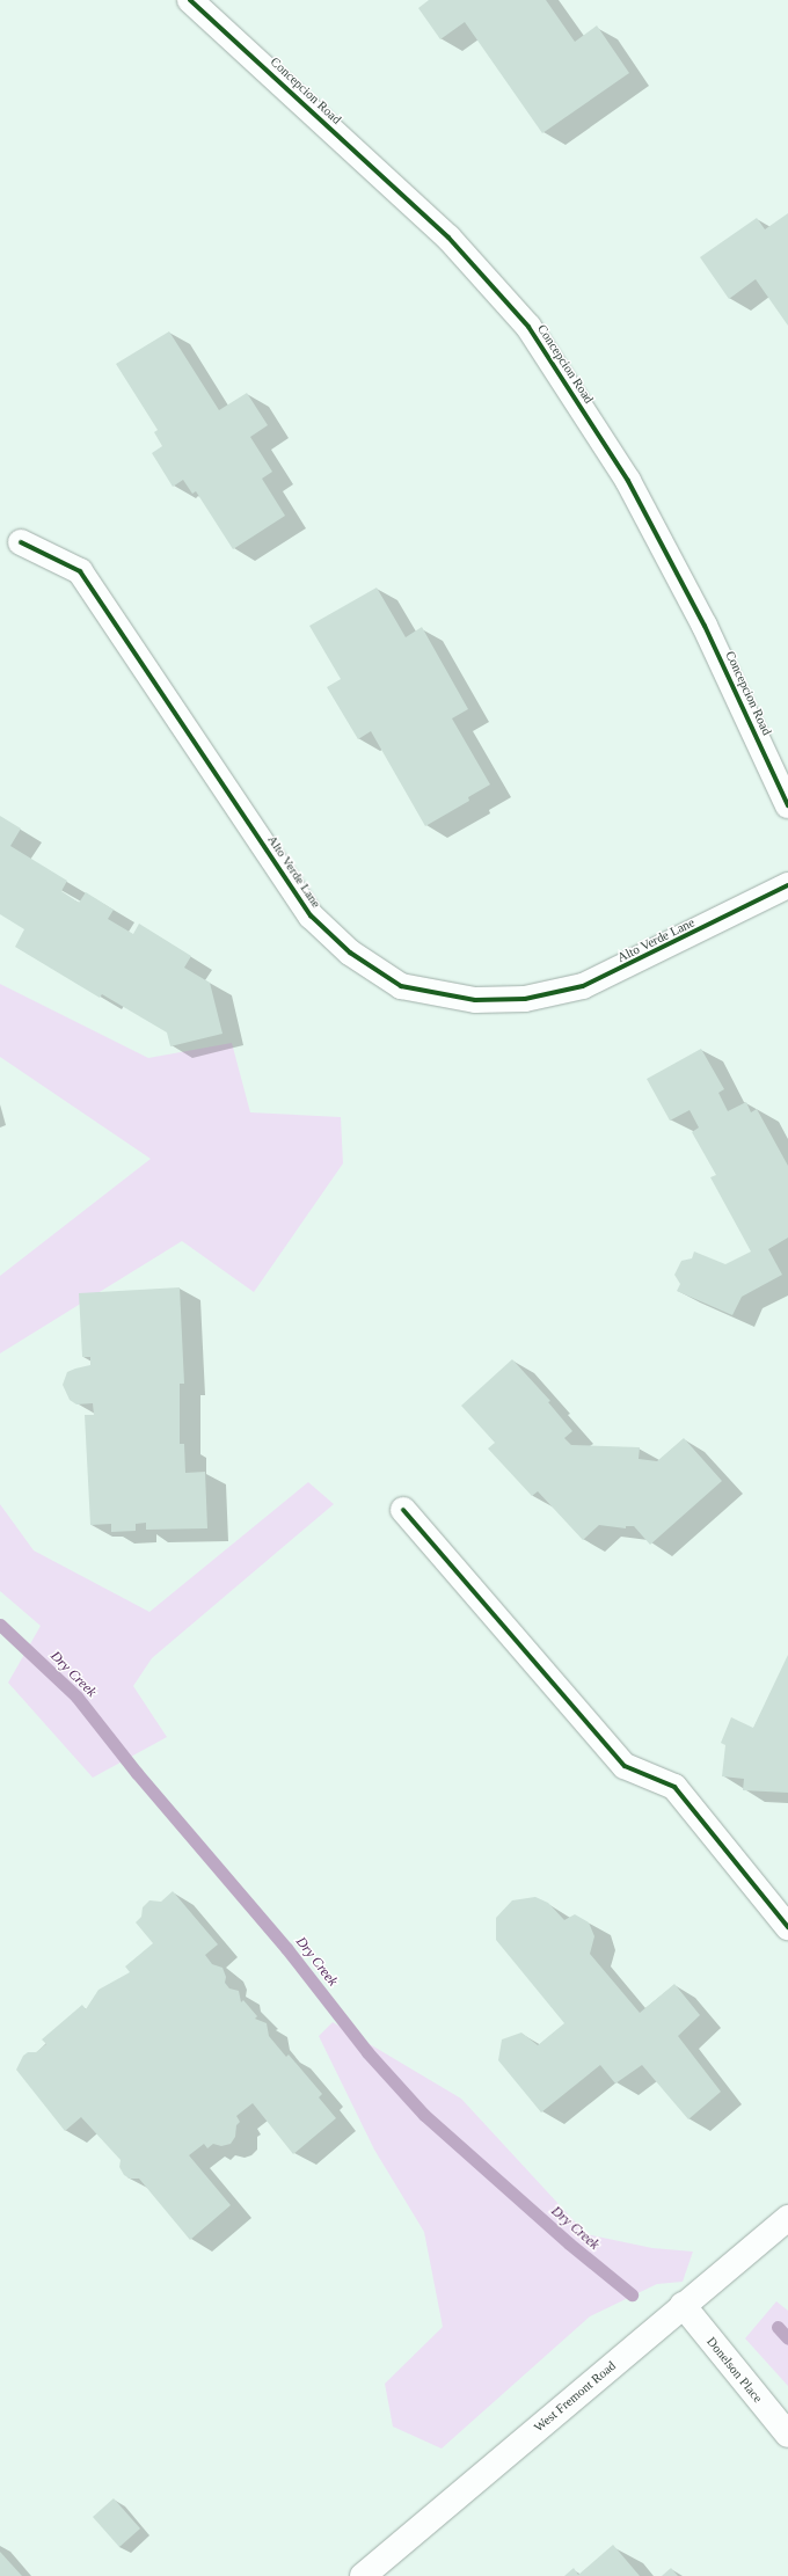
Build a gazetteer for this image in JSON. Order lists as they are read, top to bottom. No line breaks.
{"streets":{"street":["Concepcion Road","Alto Verde Lane","Donelson Place","West Fremont Road"]},"crossings":[["Donelson Place","West Fremont Road"]],"water":["Dry Creek"]}
